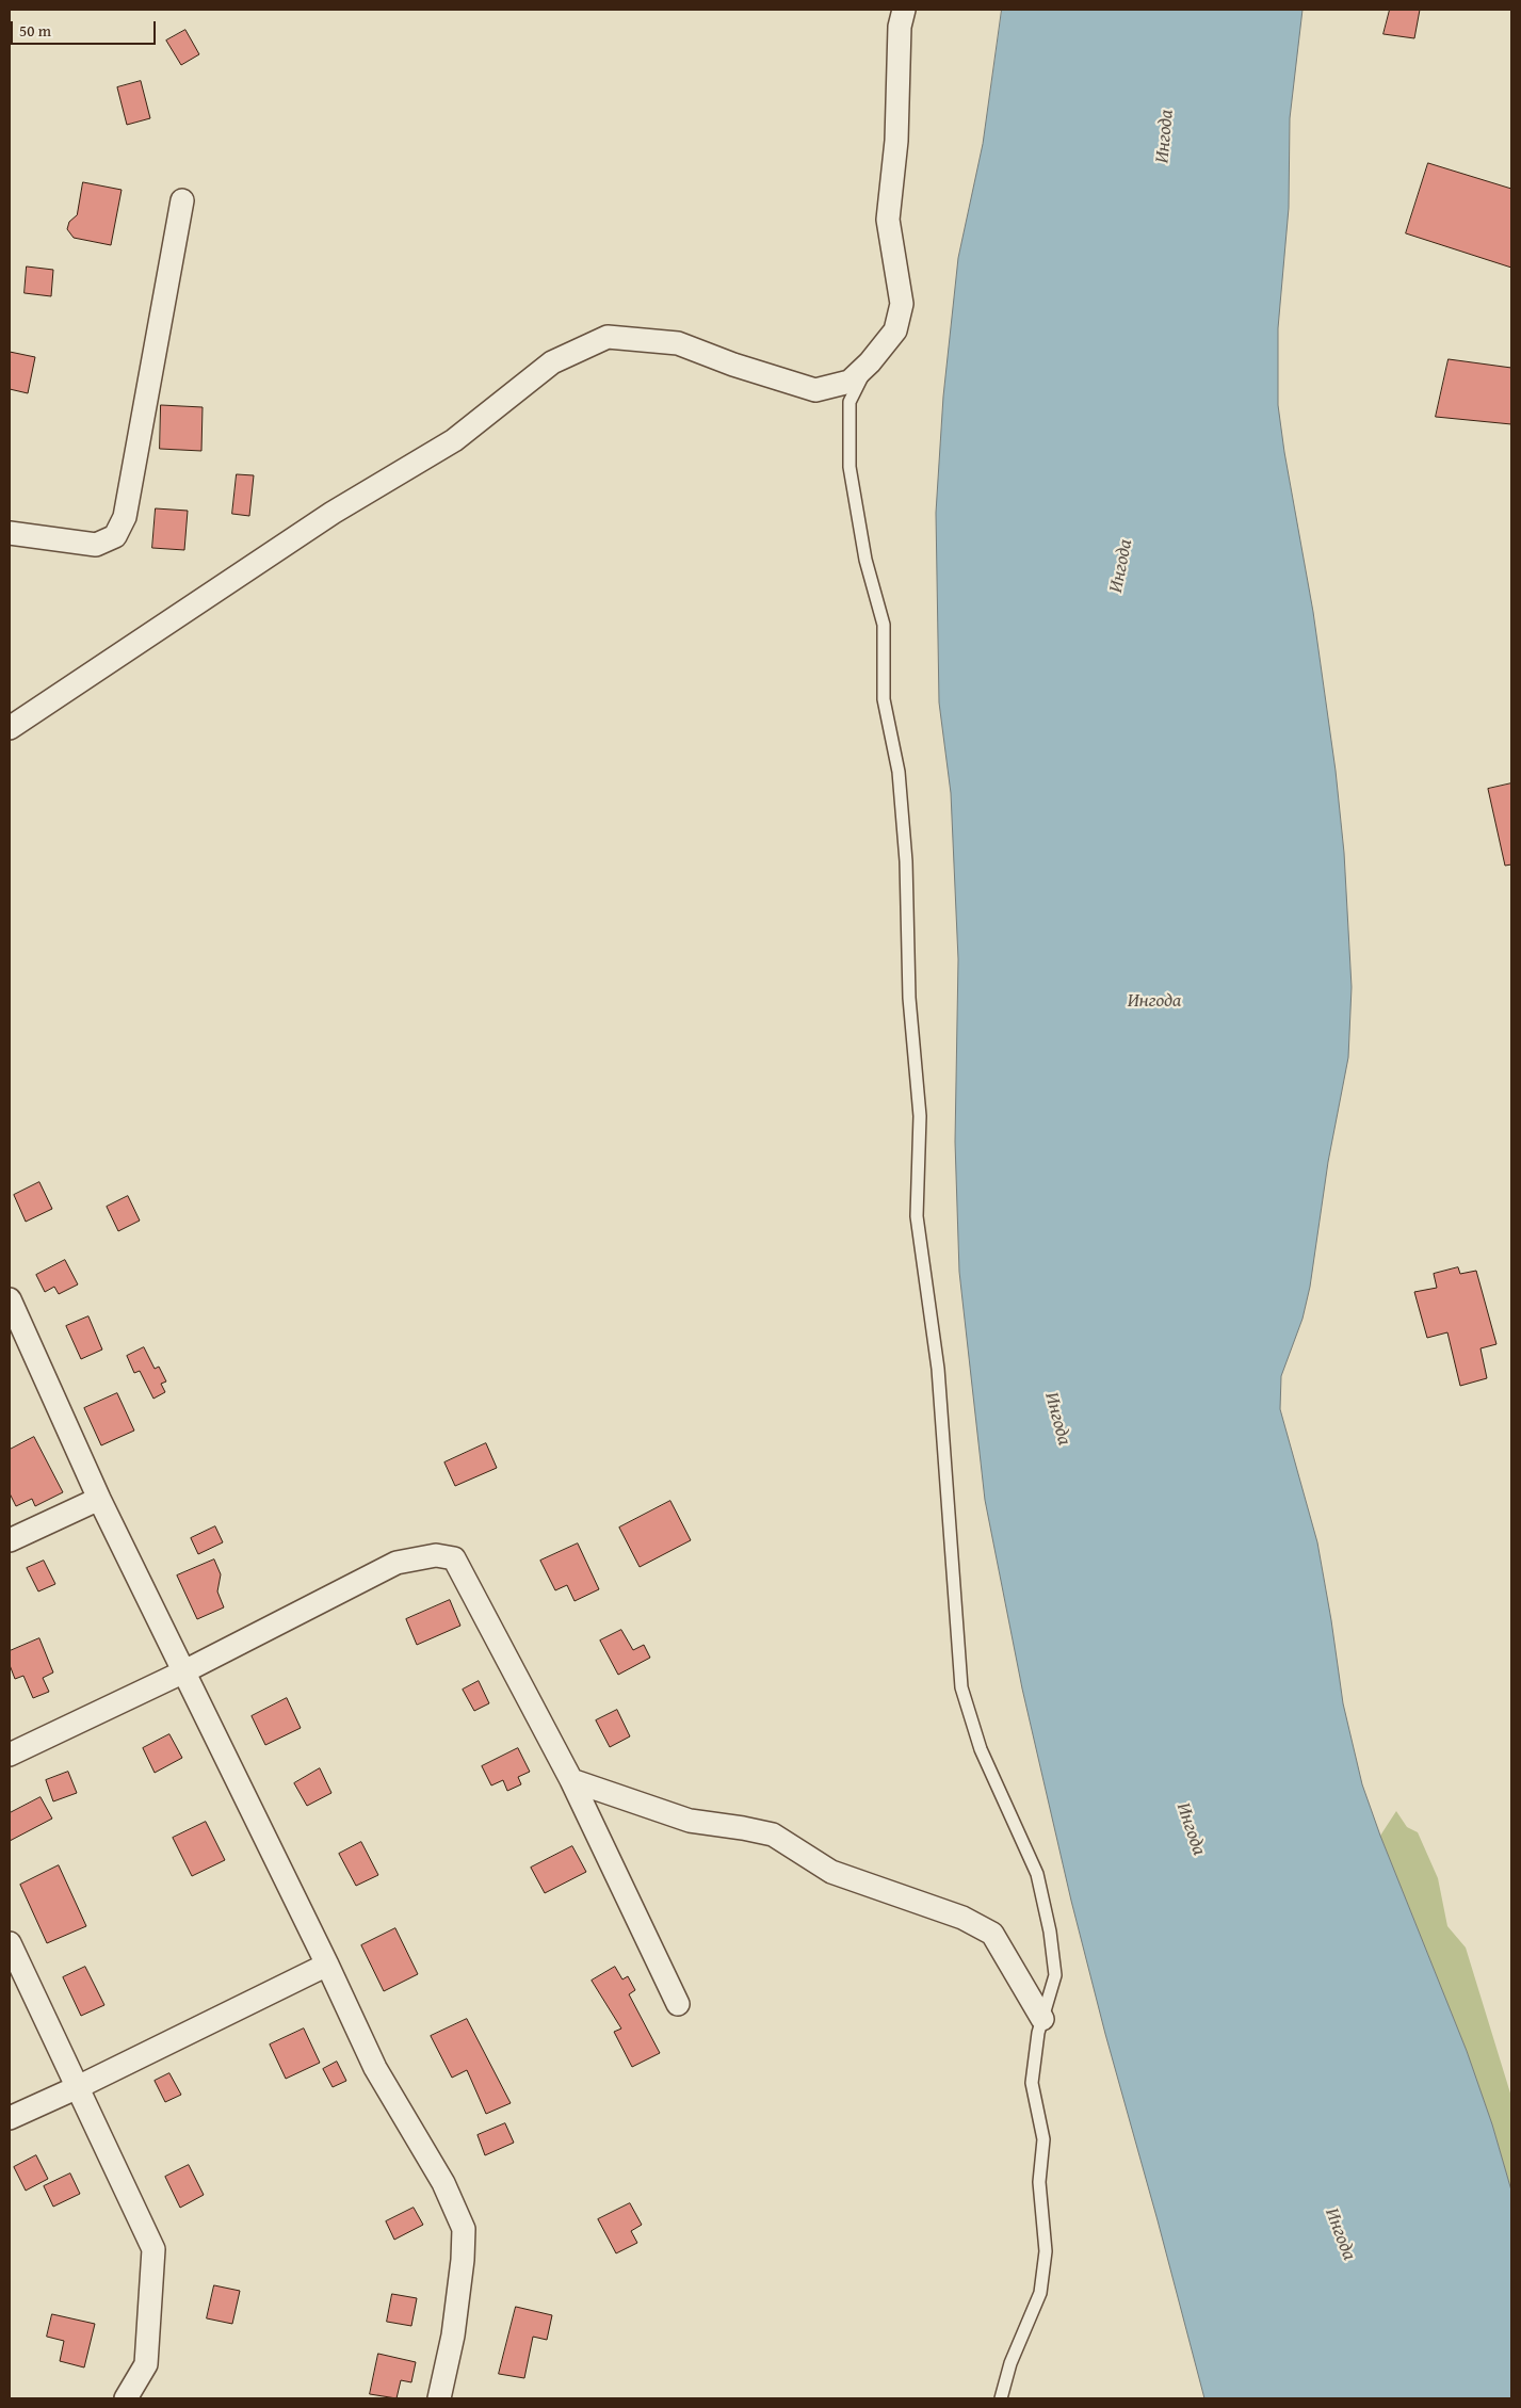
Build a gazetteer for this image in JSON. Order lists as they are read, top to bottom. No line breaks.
{"water":["Ингода"],"scale_bar":"50 m"}
